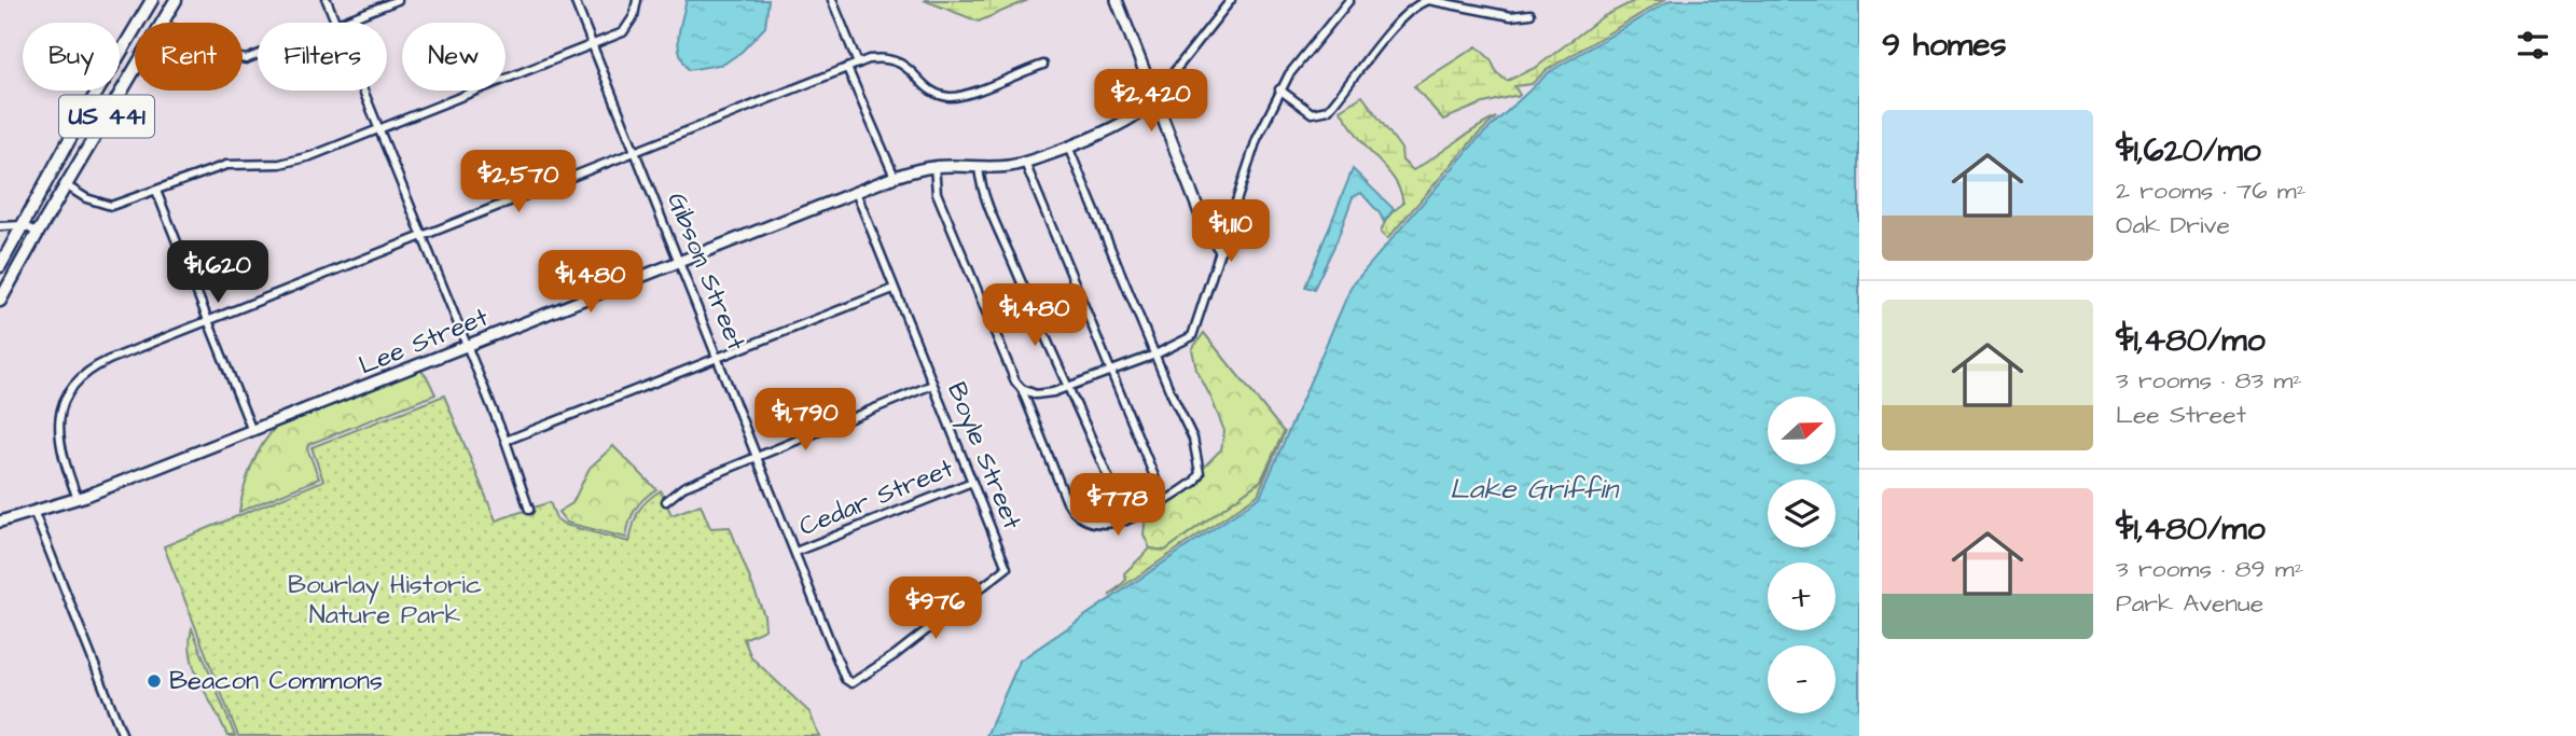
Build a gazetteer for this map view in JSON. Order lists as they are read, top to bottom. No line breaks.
{"streets":{"main road":["US 441"],"street":["Gibson Street","Lee Street","Boyle Street","Cedar Street"]},"crossings":[["Gibson Street","Lee Street"],["Gibson Street","Boyle Street"],["Gibson Street","Cedar Street"],["Lee Street","Boyle Street"],["Boyle Street","Cedar Street"]],"water":["Lake Griffin"],"parks":["Bourlay Historic Nature Park"],"places":["Beacon Commons"],"north":"right","page":{"heading":"9 homes","chip":["Buy","Rent","Filters","New"],"price":["$2,420","$2,570","$1,110","$1,620","$1,480","$1,480","$1,790","$778","$976"],"list":[{"name":"$1,620/mo","note":"2 rooms · 76 m² · Oak Drive"},{"name":"$1,480/mo","note":"3 rooms · 83 m² · Lee Street"},{"name":"$1,480/mo","note":"3 rooms · 89 m² · Park Avenue"}],"map_buttons":["+","−"]}}
